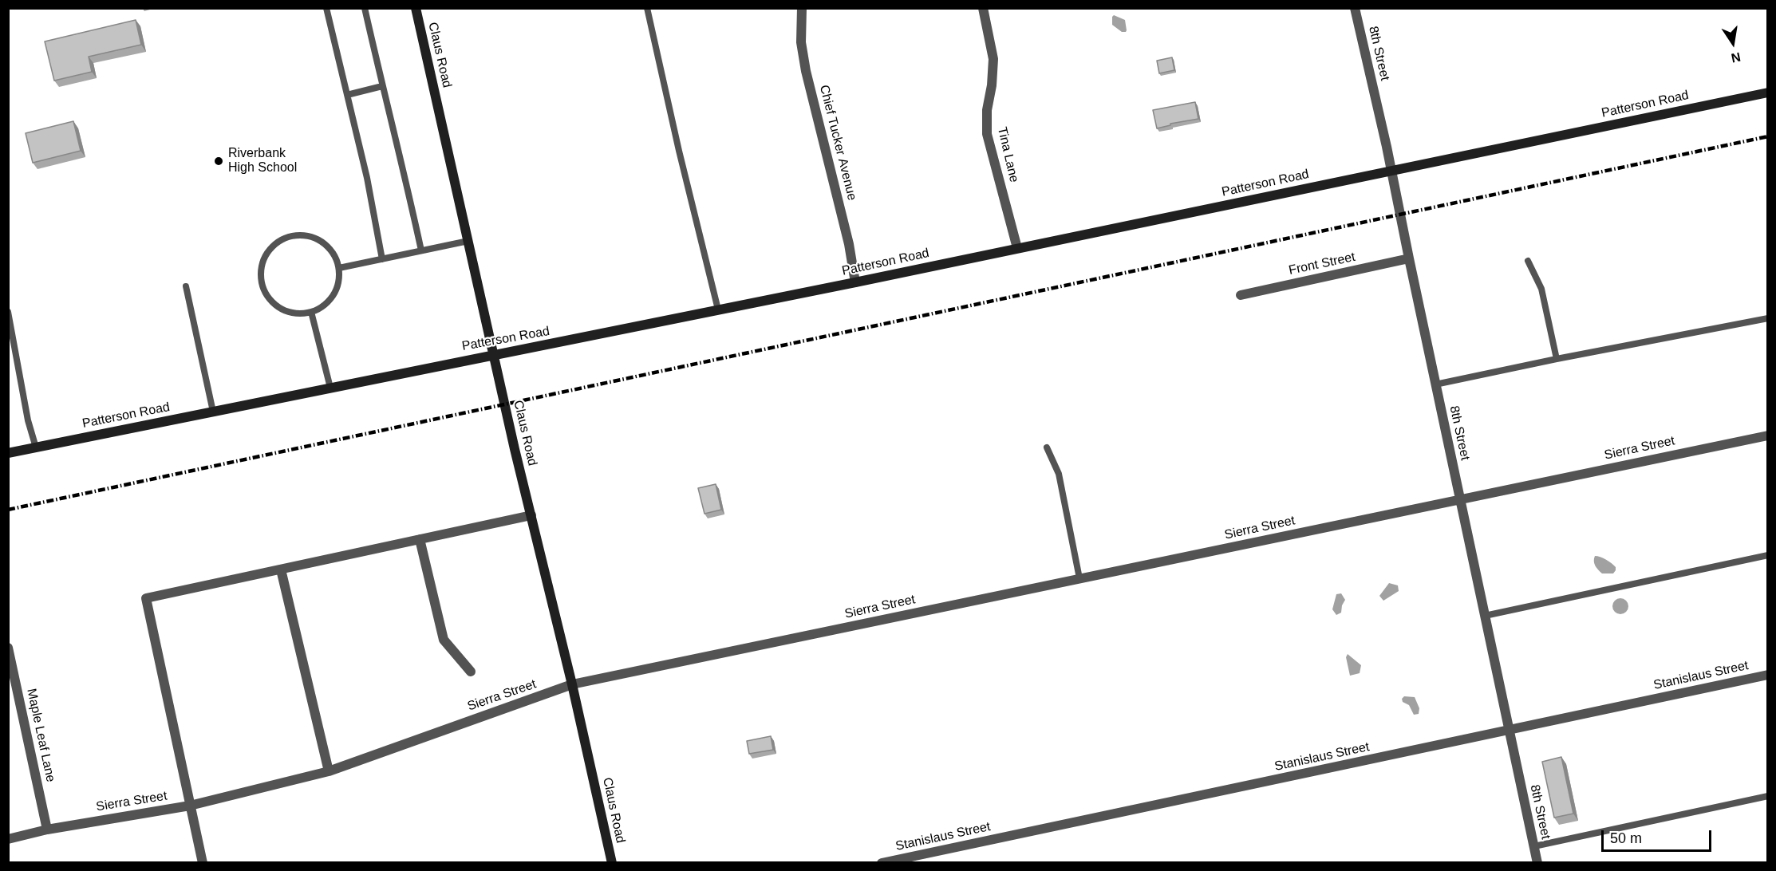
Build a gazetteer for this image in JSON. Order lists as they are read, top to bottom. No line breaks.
{"streets":{"main road":["Claus Road","Patterson Road"],"street":["8th Street","Chief Tucker Avenue","Tina Lane","Front Street","Sierra Street","Stanislaus Street","Maple Leaf Lane"]},"crossings":[["8th Street","Patterson Road"],["8th Street","Front Street"],["8th Street","Sierra Street"],["8th Street","Stanislaus Street"],["Claus Road","Patterson Road"],["Claus Road","Sierra Street"],["Patterson Road","Chief Tucker Avenue"],["Patterson Road","Tina Lane"],["Sierra Street","Maple Leaf Lane"]],"places":["Riverbank High School"],"scale_bar":"50 m","north":"bottom"}
